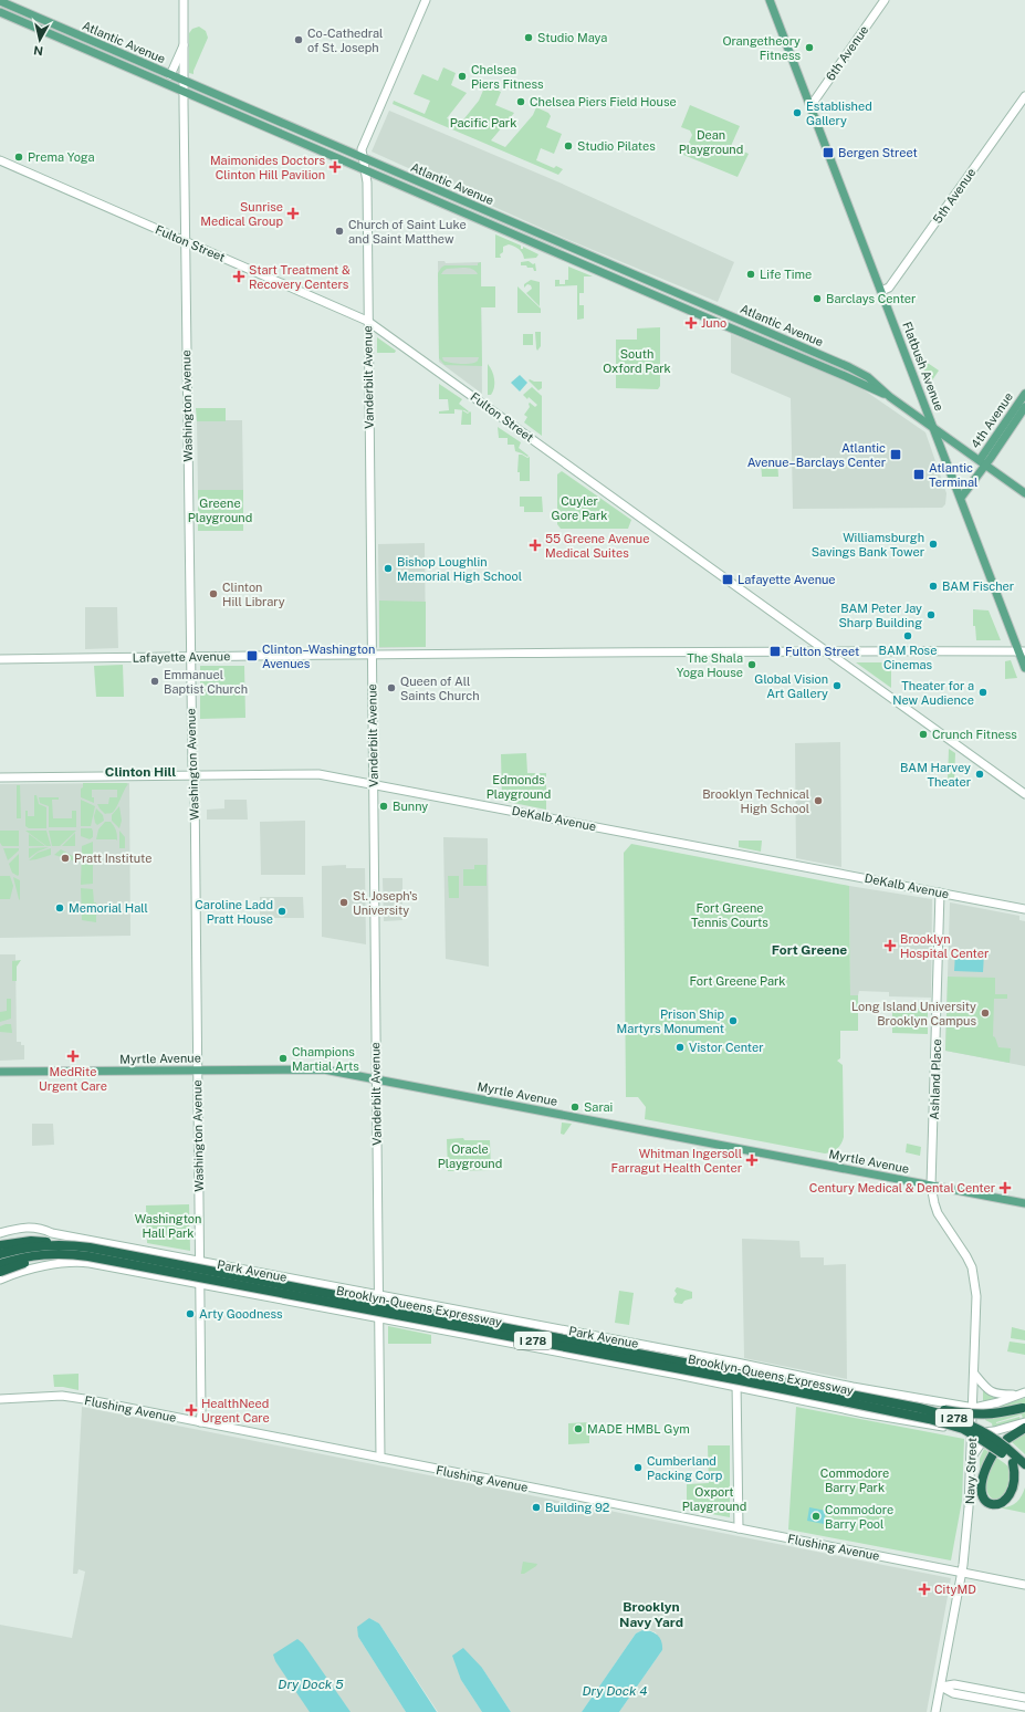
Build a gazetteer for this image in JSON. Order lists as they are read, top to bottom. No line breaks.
{"streets":{"highway":["Brooklyn-Queens Expressway","I 278"],"main road":["Atlantic Avenue","6th Avenue","5th Avenue","Fulton Street","Flatbush Avenue","Vanderbilt Avenue","Washington Avenue","4th Avenue","Lafayette Avenue","DeKalb Avenue","Myrtle Avenue","Ashland Place","Park Avenue","Flushing Avenue","Navy Street"]},"crossings":[["Atlantic Avenue","Flatbush Avenue"],["Atlantic Avenue","Vanderbilt Avenue"],["Atlantic Avenue","Washington Avenue"],["Atlantic Avenue","4th Avenue"],["6th Avenue","Flatbush Avenue"],["5th Avenue","Flatbush Avenue"],["Fulton Street","Vanderbilt Avenue"],["Fulton Street","Washington Avenue"],["Fulton Street","Lafayette Avenue"],["Flatbush Avenue","4th Avenue"],["Flatbush Avenue","Lafayette Avenue"],["Vanderbilt Avenue","Lafayette Avenue"],["Vanderbilt Avenue","DeKalb Avenue"],["Vanderbilt Avenue","Myrtle Avenue"],["Vanderbilt Avenue","Park Avenue"],["Vanderbilt Avenue","Flushing Avenue"],["Washington Avenue","Lafayette Avenue"],["Washington Avenue","DeKalb Avenue"],["Washington Avenue","Myrtle Avenue"],["Washington Avenue","Park Avenue"],["Washington Avenue","Flushing Avenue"],["DeKalb Avenue","Ashland Place"],["Myrtle Avenue","Ashland Place"],["Myrtle Avenue","Navy Street"],["Ashland Place","Navy Street"],["Park Avenue","Navy Street"],["Flushing Avenue","Navy Street"]],"districts":["Clinton Hill","Fort Greene","Brooklyn Navy Yard"],"water":["Dry Dock 5","Dry Dock 4"],"parks":["Pacific Park","Dean Playground","South Oxford Park","Cuyler Gore Park","Greene Playground","Edmonds Playground","Fort Greene Tennis Courts","Fort Greene Park","Oracle Playground","Washington Hall Park","Commodore Barry Park","Oxport Playground"],"places":{"other":["Studio Maya","Co-Cathedral of St. Joseph","Orangetheory Fitness","Chelsea Piers Fitness","Chelsea Piers Field House","Established Gallery","Studio Pilates","Prema Yoga","Church of Saint Luke and Saint Matthew","Life Time","Barclays Center","Williamsburgh Savings Bank Tower","Bishop Loughlin Memorial High School","BAM Fischer","Clinton Hill Library","BAM Peter Jay Sharp Building","BAM Rose Cinemas","The Shala Yoga House","Emmanuel Baptist Church","Global Vision Art Gallery","Queen of All Saints Church","Theater for a New Audience","Crunch Fitness","BAM Harvey Theater","Brooklyn Technical High School","Bunny","Pratt Institute","St. Joseph's University","Memorial Hall","Caroline Ladd Pratt House","Long Island University Brooklyn Campus","Prison Ship Martyrs Monument","Vistor Center","Champions Martial Arts","Sarai","Arty Goodness","MADE HMBL Gym","Cumberland Packing Corp","Building 92","Commodore Barry Pool"],"transit":["Bergen Street","Atlantic Avenue–Barclays Center","Atlantic Terminal","Lafayette Avenue","Fulton Street","Clinton–Washington Avenues"],"health":["Maimonides Doctors Clinton Hill Pavilion","Sunrise Medical Group","Start Treatment & Recovery Centers","Juno","55 Greene Avenue Medical Suites","Brooklyn Hospital Center","MedRite Urgent Care","Whitman Ingersoll Farragut Health Center","Century Medical & Dental Center","HealthNeed Urgent Care","CityMD"]},"north":"bottom"}
